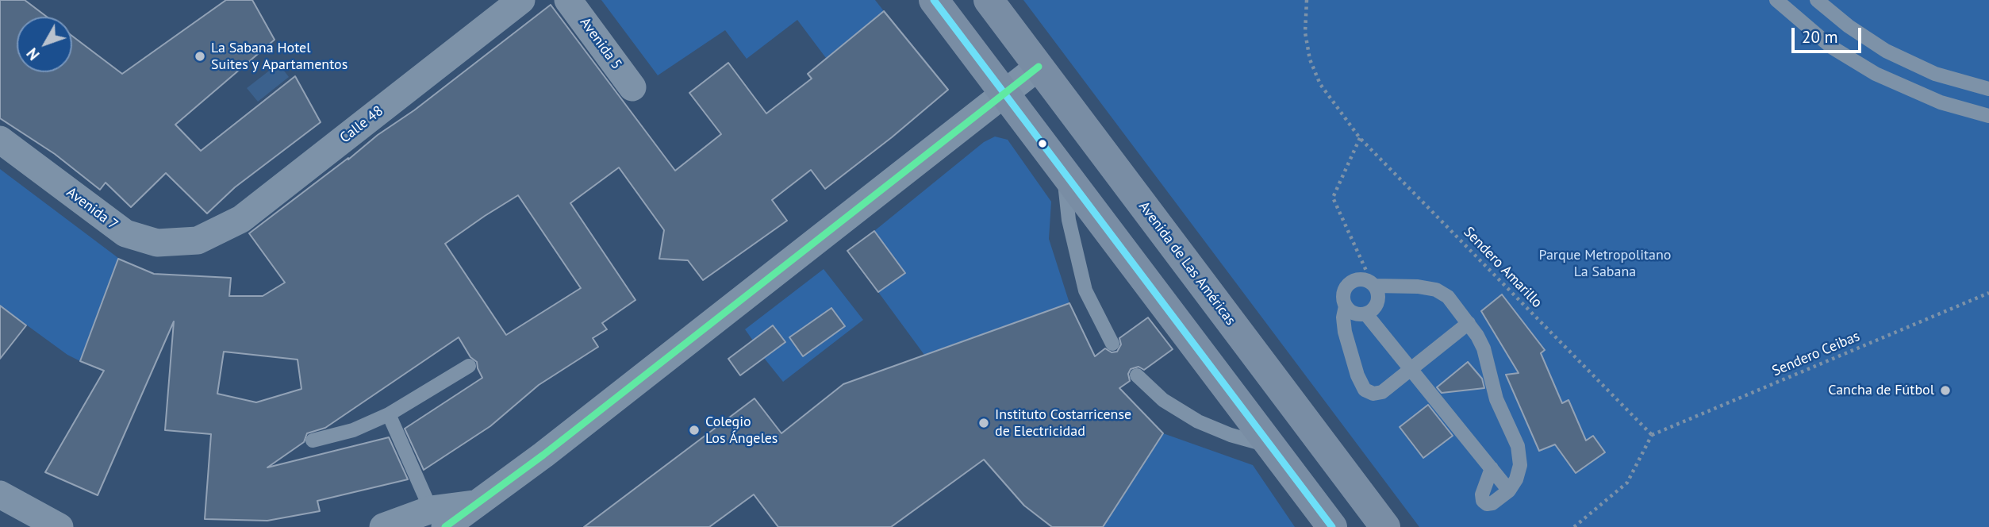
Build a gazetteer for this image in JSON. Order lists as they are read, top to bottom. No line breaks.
{"streets":{"main road":["Avenida de Las Américas"],"street":["Avenida 5","Calle 48","Avenida 7"],"path":["Sendero Amarillo","Sendero Ceibas"]},"crossings":[["Calle 48","Avenida 7"],["Sendero Amarillo","Sendero Ceibas"]],"parks":["Parque Metropolitano La Sabana"],"places":["La Sabana Hotel Suites y Apartamentos","Cancha de Fútbol","Instituto Costarricense de Electricidad","Colegio Los Ángeles"],"scale_bar":"20 m","north":"bottom left"}
